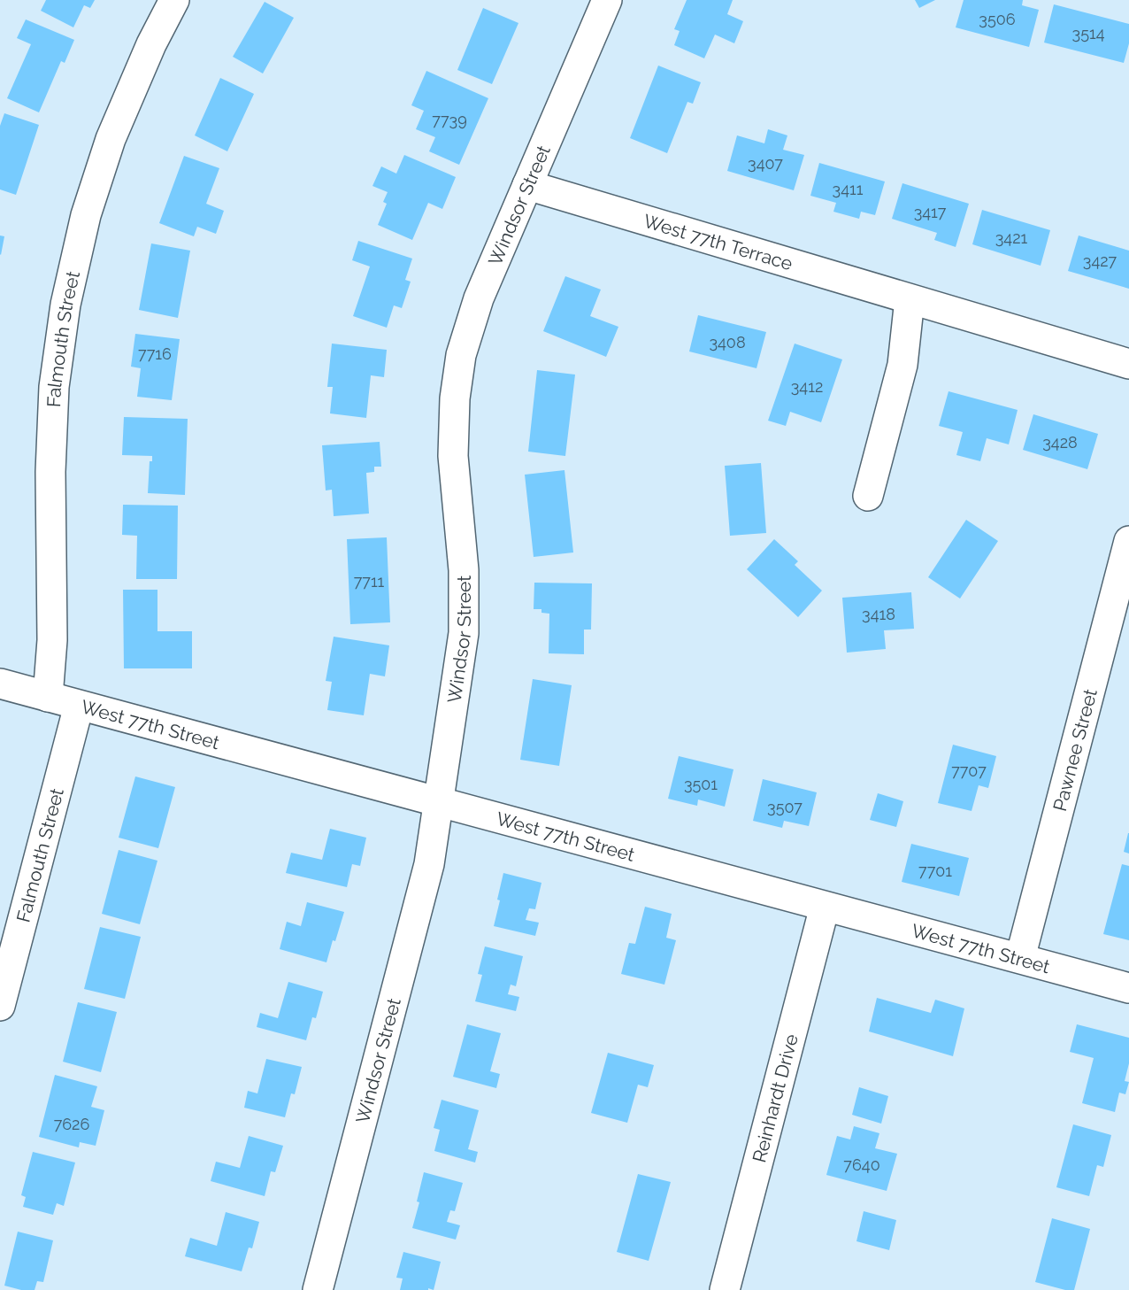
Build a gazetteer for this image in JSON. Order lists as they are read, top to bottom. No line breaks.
{"streets":{"street":["Windsor Street","West 77th Terrace","Falmouth Street","West 77th Street","Pawnee Street","Reinhardt Drive"]},"crossings":[["Windsor Street","West 77th Terrace"],["Windsor Street","West 77th Street"],["Falmouth Street","West 77th Street"],["West 77th Street","Pawnee Street"],["West 77th Street","Reinhardt Drive"]],"house_numbers":["3506","3514","7739","3407","3411","3417","3421","3427","3408","7716","3412","3428","7711","3418","7707","3501","3507","7701","7626","7640"]}
